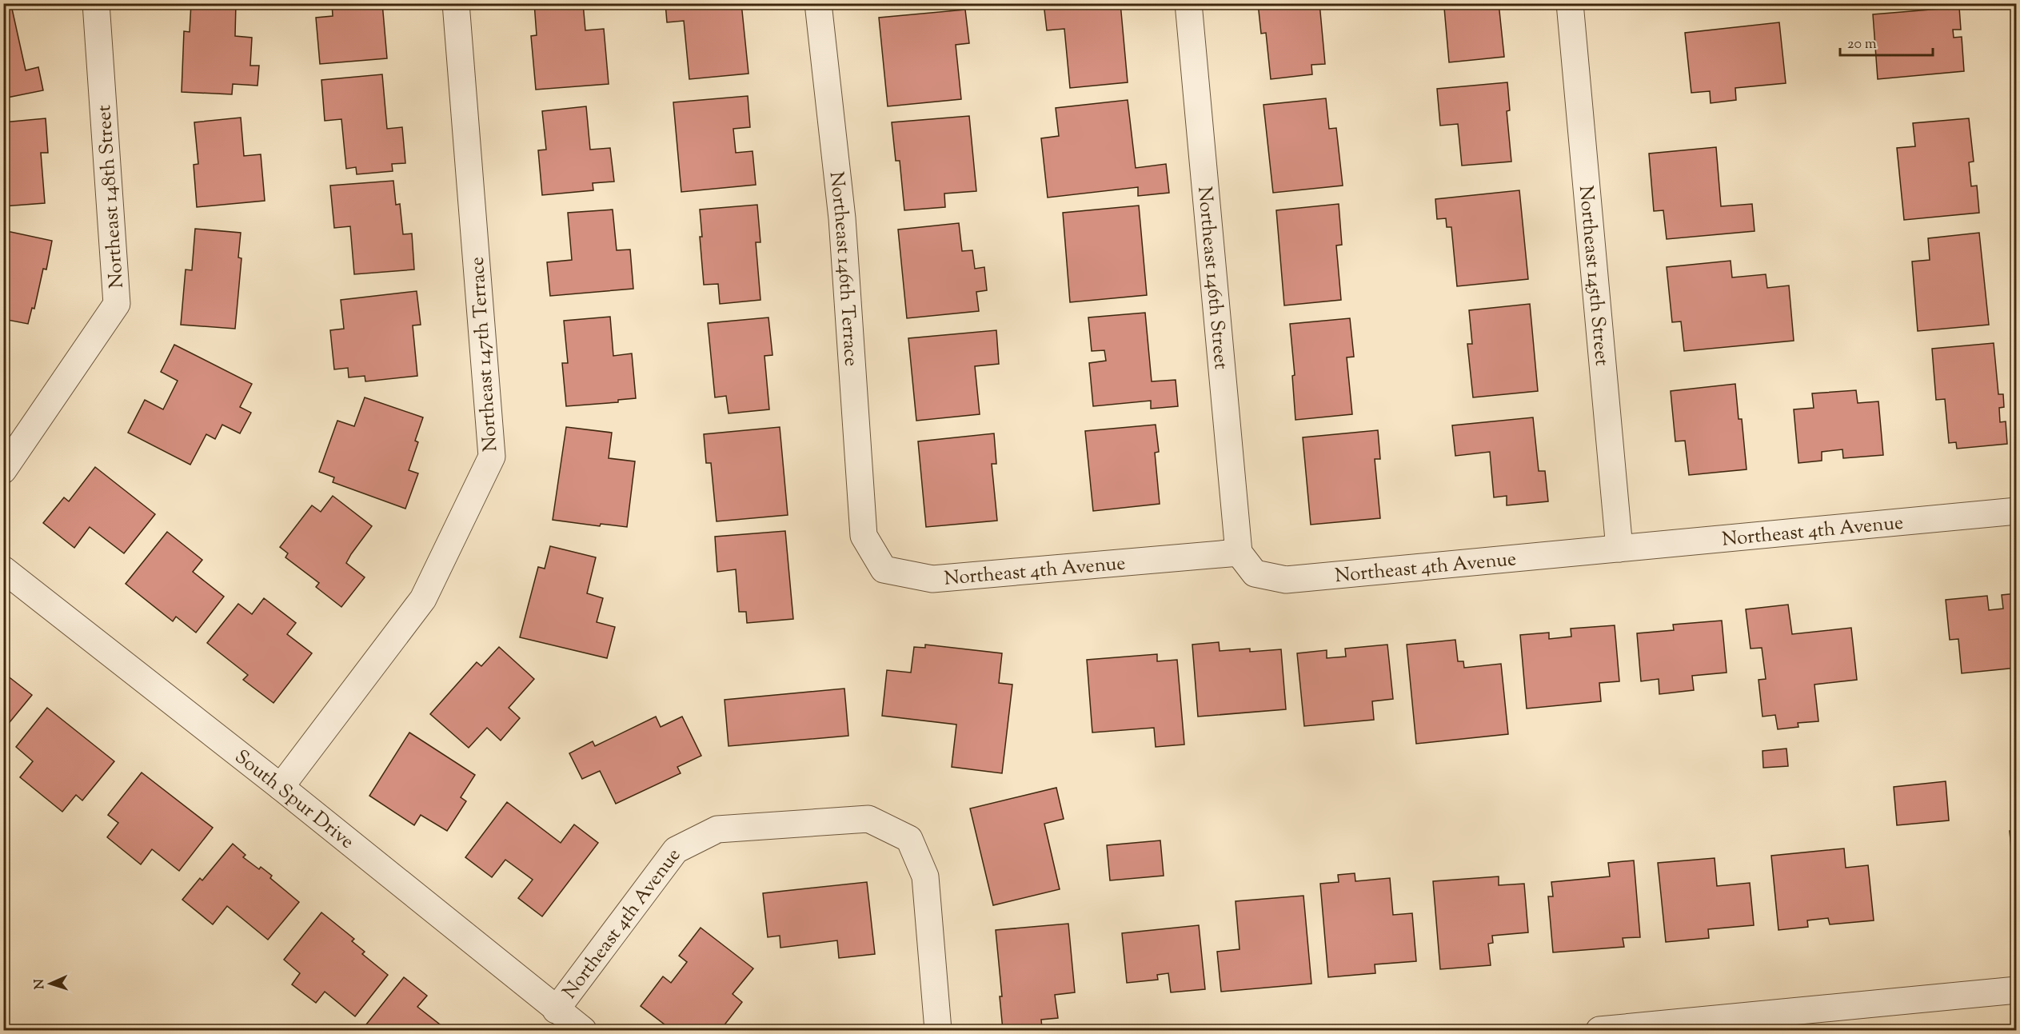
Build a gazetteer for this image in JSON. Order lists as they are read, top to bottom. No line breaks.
{"streets":{"street":["Northeast 148th Street","Northeast 146th Terrace","Northeast 145th Street","Northeast 146th Street","Northeast 147th Terrace","Northeast 4th Avenue","South Spur Drive"]},"crossings":[["Northeast 146th Terrace","Northeast 4th Avenue"],["Northeast 145th Street","Northeast 4th Avenue"],["Northeast 146th Street","Northeast 4th Avenue"],["Northeast 147th Terrace","South Spur Drive"],["Northeast 4th Avenue","South Spur Drive"]],"scale_bar":"20 m","north":"left"}
